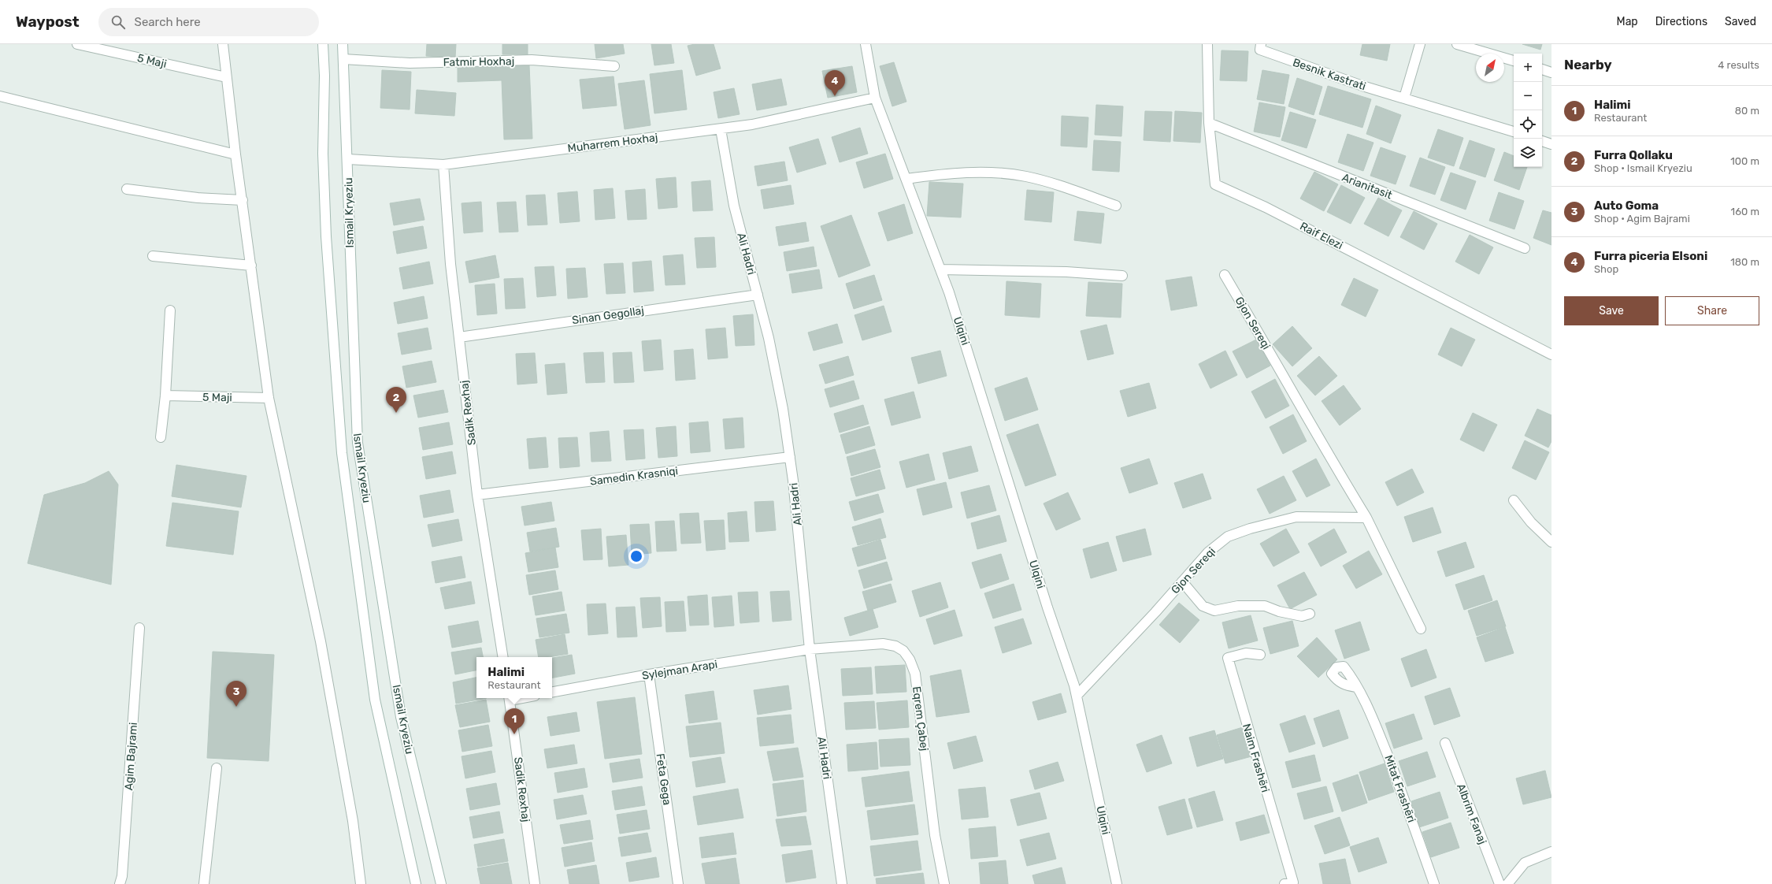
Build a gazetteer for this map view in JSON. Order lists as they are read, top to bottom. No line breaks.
{"streets":{"street":["5 Maji","Fatmir Hoxhaj","Besnik Kastrati","Muharrem Hoxhaj","Arianitasit","Ismail Kryeziu","Raif Elezi","Ali Hadri","Sinan Gegollaj","Gjon Sereqi","Ulqini","Sadik Rexhaj","Samedin Krasniqi","Sylejman Arapi","Eqrem Çabej","Agim Bajrami","Naim Frashëri","Feta Gega","Mitat Frashëri","Albrim Fanaj"]},"crossings":[["Fatmir Hoxhaj","Ismail Kryeziu"],["Muharrem Hoxhaj","Ismail Kryeziu"],["Muharrem Hoxhaj","Ali Hadri"],["Muharrem Hoxhaj","Ulqini"],["Muharrem Hoxhaj","Sadik Rexhaj"],["Arianitasit","Raif Elezi"],["Ali Hadri","Sinan Gegollaj"],["Ali Hadri","Samedin Krasniqi"],["Ali Hadri","Sylejman Arapi"],["Ali Hadri","Eqrem Çabej"],["Sinan Gegollaj","Sadik Rexhaj"],["Gjon Sereqi","Ulqini"],["Sadik Rexhaj","Samedin Krasniqi"],["Sylejman Arapi","Eqrem Çabej"],["Sylejman Arapi","Feta Gega"]],"north":"top right","page":{"header":"Waypost","search":"Search here","nav":["Map","Directions","Saved"],"heading":["Nearby","4 results"],"map_buttons":["+","−"],"pins":["4","2","3","1"],"list":[{"mark":"1","name":"Halimi","note":"Restaurant","value":"80 m"},{"mark":"2","name":"Furra Qollaku","note":"Shop · Ismail Kryeziu","value":"100 m"},{"mark":"3","name":"Auto Goma","note":"Shop · Agim Bajrami","value":"160 m"},{"mark":"4","name":"Furra piceria Elsoni","note":"Shop","value":"180 m"}],"buttons":["Save","Share"],"popup":["Halimi","Restaurant"]}}
